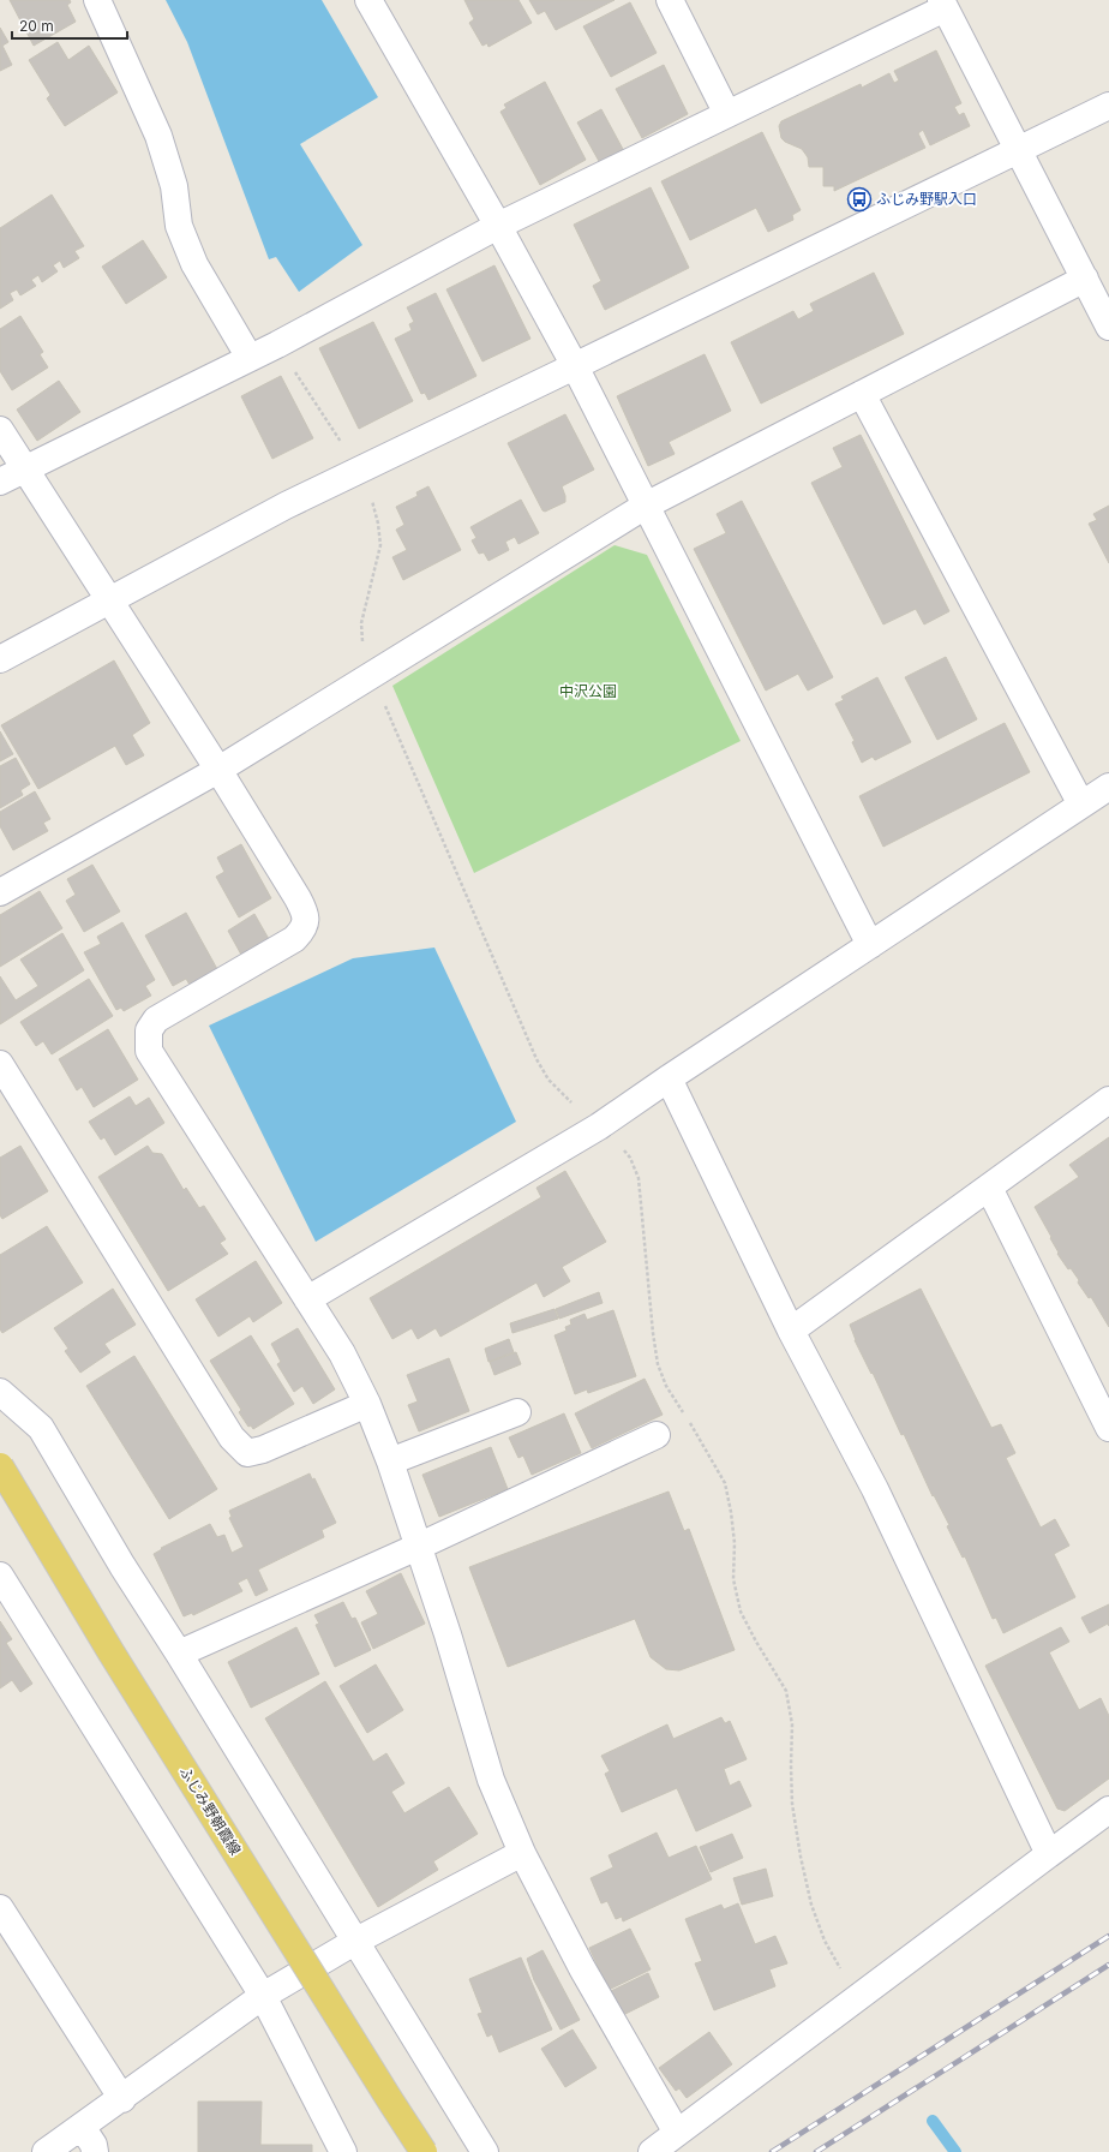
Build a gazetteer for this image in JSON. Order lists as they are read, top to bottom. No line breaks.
{"streets":{"main road":["ふじみ野朝霞線"]},"parks":["中沢公園"],"places":{"bus stop":["ふじみ野駅入口"]},"scale_bar":"20 m"}
